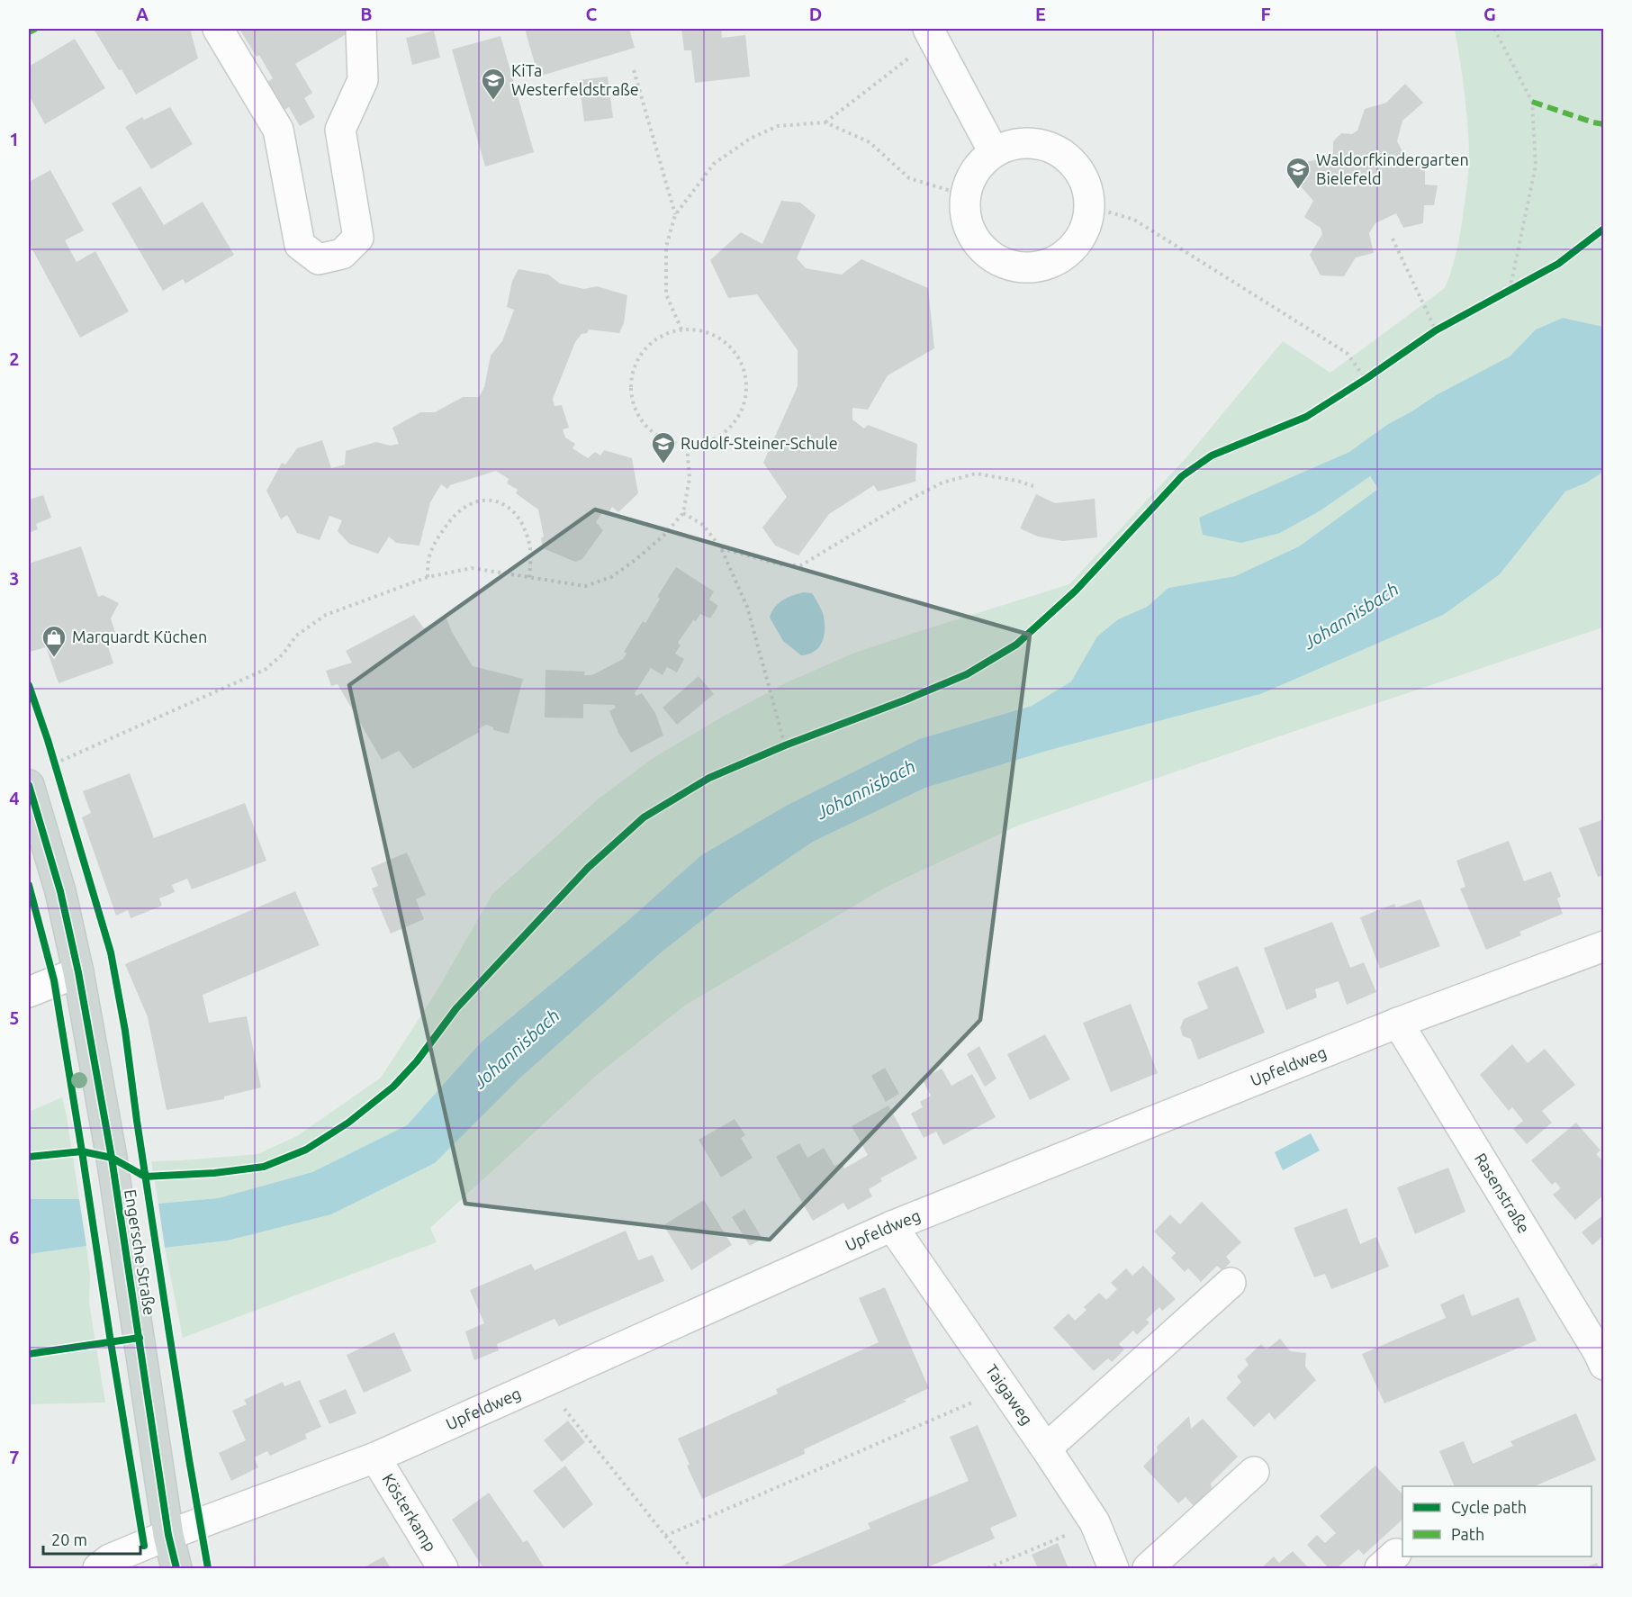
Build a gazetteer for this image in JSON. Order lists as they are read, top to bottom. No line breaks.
{"streets":{"main road":["Engersche Straße"],"street":["Upfeldweg","Rasenstraße","Taigaweg","Kösterkamp"]},"crossings":[["Upfeldweg","Rasenstraße"],["Upfeldweg","Engersche Straße"],["Upfeldweg","Taigaweg"],["Upfeldweg","Kösterkamp"]],"water":["Johannisbach"],"places":{"school or university":["KiTa Westerfeldstraße","Waldorfkindergarten Bielefeld","Rudolf-Steiner-Schule"],"shop":["Marquardt Küchen"]},"legend":["Cycle path","Path"],"scale_bar":"20 m","grid":{"columns":["A","B","C","D","E","F","G"],"rows":["1","2","3","4","5","6","7"]}}
